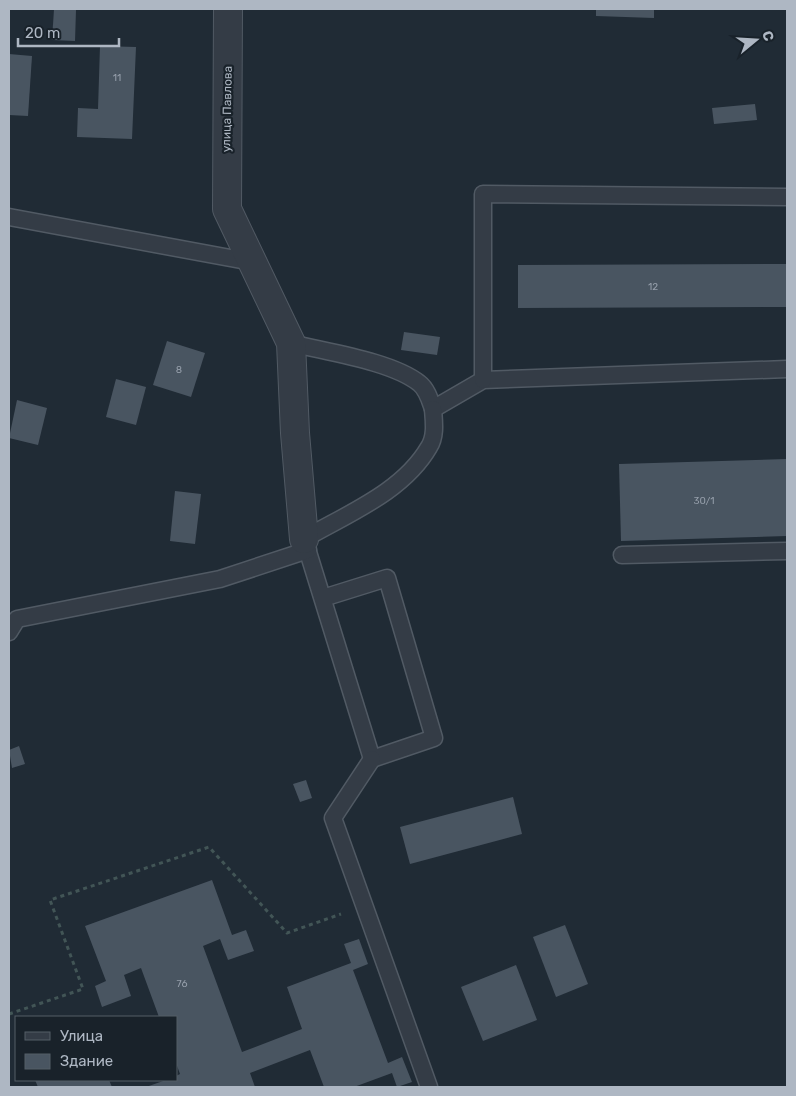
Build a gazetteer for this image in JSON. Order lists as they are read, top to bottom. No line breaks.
{"streets":{"street":["улица Павлова"]},"house_numbers":["11","12","8","30/1","76"],"legend":["Улица","Здание"],"scale_bar":"20 m","north":"right"}
